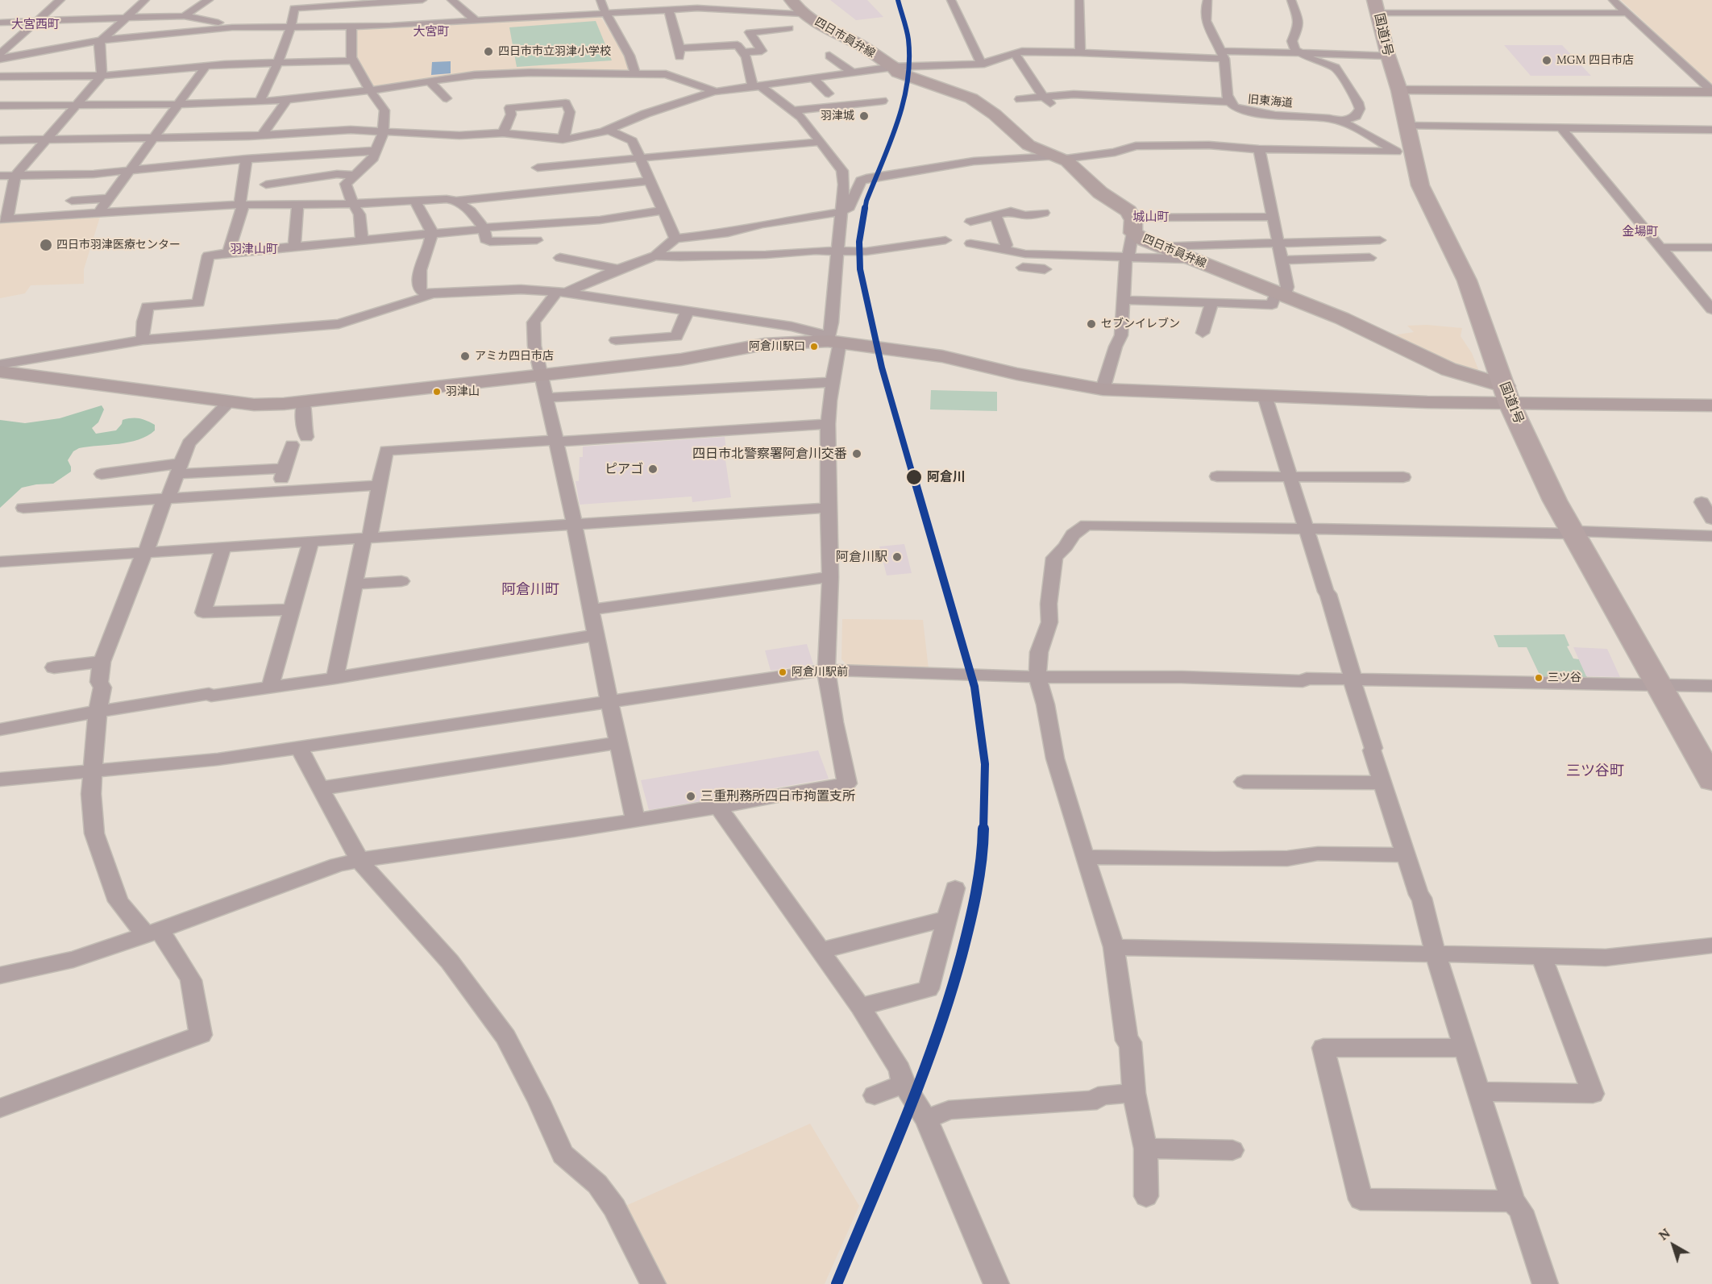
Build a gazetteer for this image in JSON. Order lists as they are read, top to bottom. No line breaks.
{"streets":{"highway":["国道1号"],"main road":["四日市員弁線"],"street":["旧東海道"]},"crossings":[["国道1号","四日市員弁線"],["国道1号","旧東海道"]],"districts":["大宮西町","大宮町","城山町","金場町","羽津山町","阿倉川町","三ツ谷町"],"places":["四日市市立羽津小学校","MGM 四日市店","羽津城","四日市羽津医療センター","セブンイレブン","阿倉川駅口","アミカ四日市店","羽津山","四日市北警察署阿倉川交番","ピアゴ","阿倉川","阿倉川駅","阿倉川駅前","三ツ谷","三重刑務所四日市拘置支所"],"north":"top left"}
